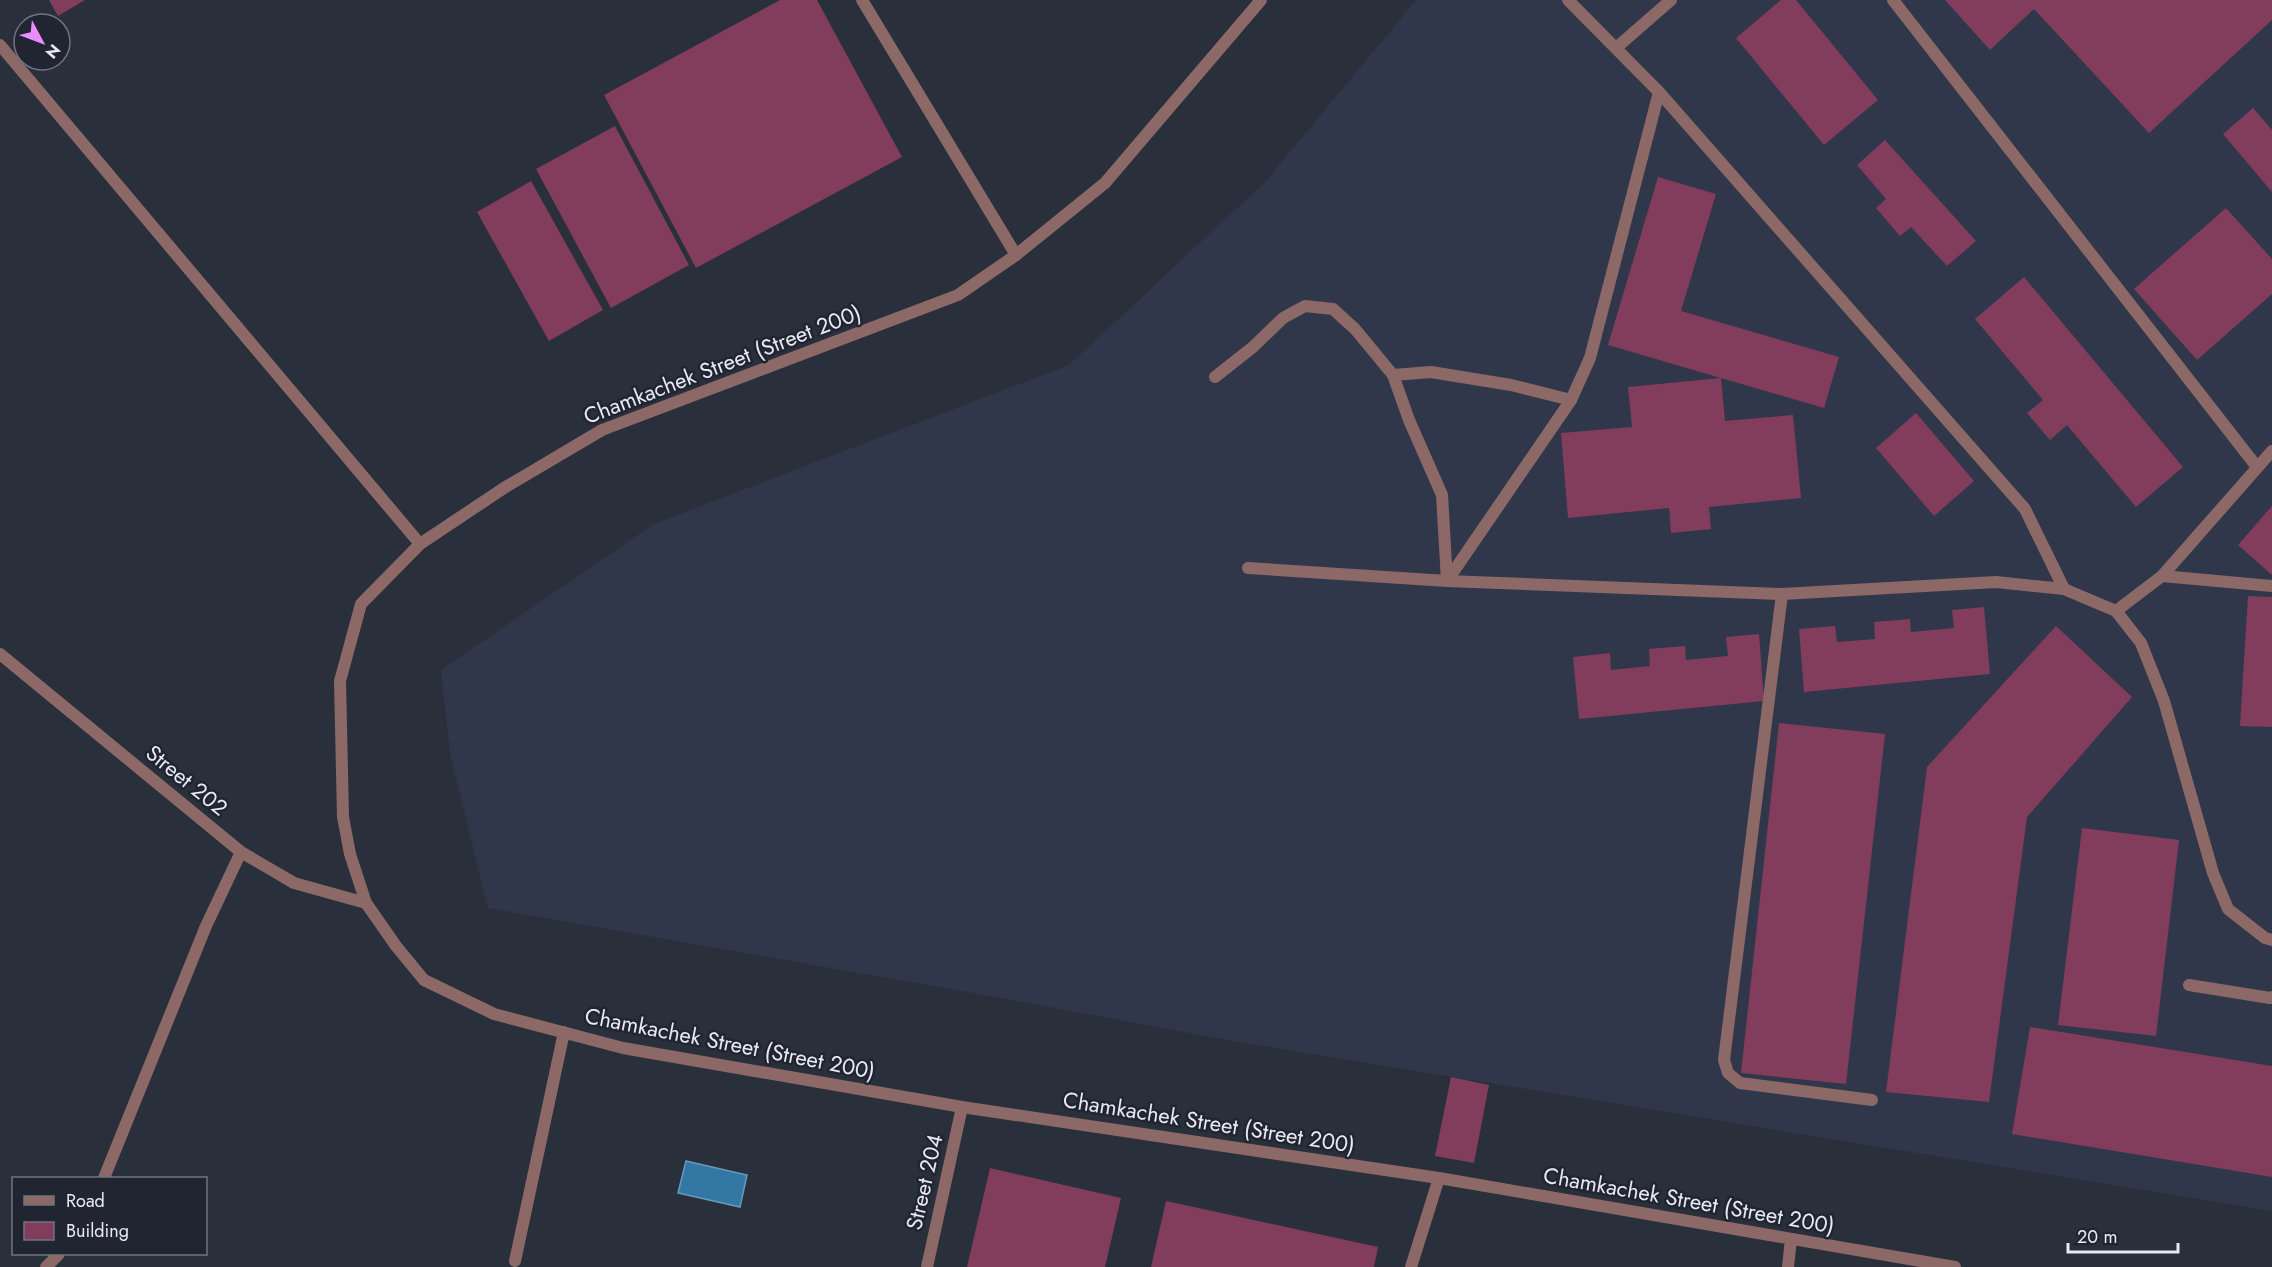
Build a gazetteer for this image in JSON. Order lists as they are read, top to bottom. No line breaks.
{"streets":{"street":["Chamkachek Street (Street 200)","Street 202","Street 204"]},"crossings":[["Chamkachek Street (Street 200)","Street 202"],["Chamkachek Street (Street 200)","Street 204"]],"legend":["Road","Building"],"scale_bar":"20 m","north":"bottom right"}
